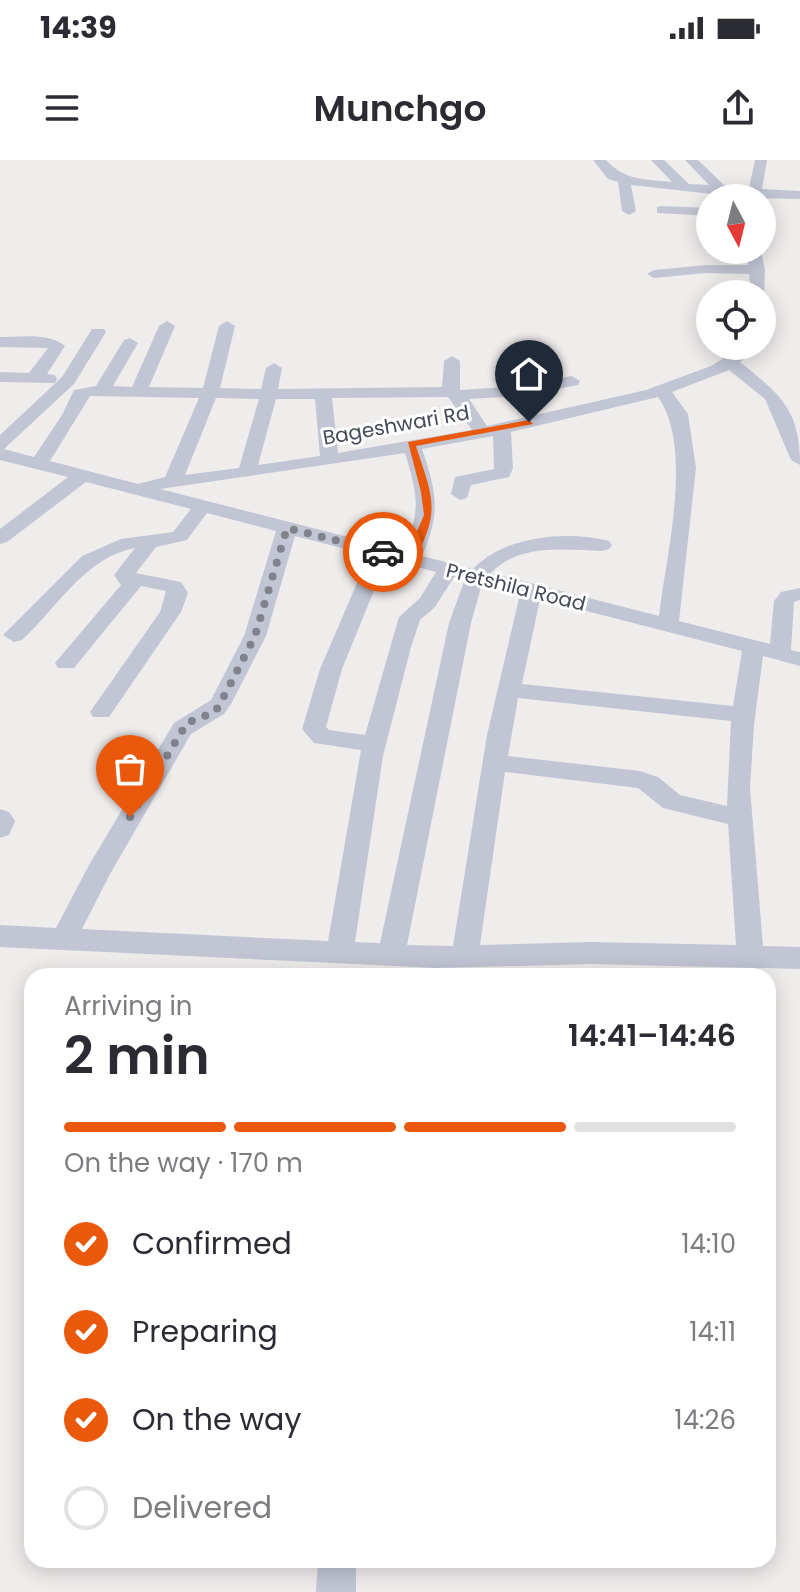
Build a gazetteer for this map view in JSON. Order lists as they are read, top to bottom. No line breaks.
{"streets":{"street":["Bageshwari Rd","Pretshila Road"]},"crossings":[["Bageshwari Rd","Pretshila Road"]],"north":"bottom","page":{"status":"14:39","header":"Munchgo","heading":["2 min","Arriving in","14:41–14:46"],"bar":"On the way · 170 m","list":[["Confirmed","14:10"],["Preparing","14:11"],["On the way","14:26"],"Delivered"]}}
